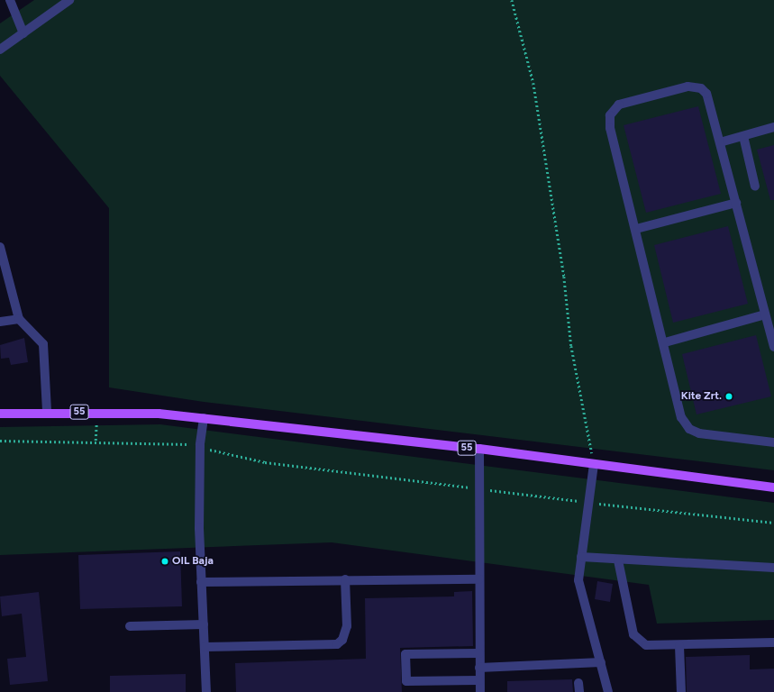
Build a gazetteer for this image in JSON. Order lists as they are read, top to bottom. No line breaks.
{"streets":{"main road":["55"]},"places":["Kite Zrt.","OIL Baja"]}
